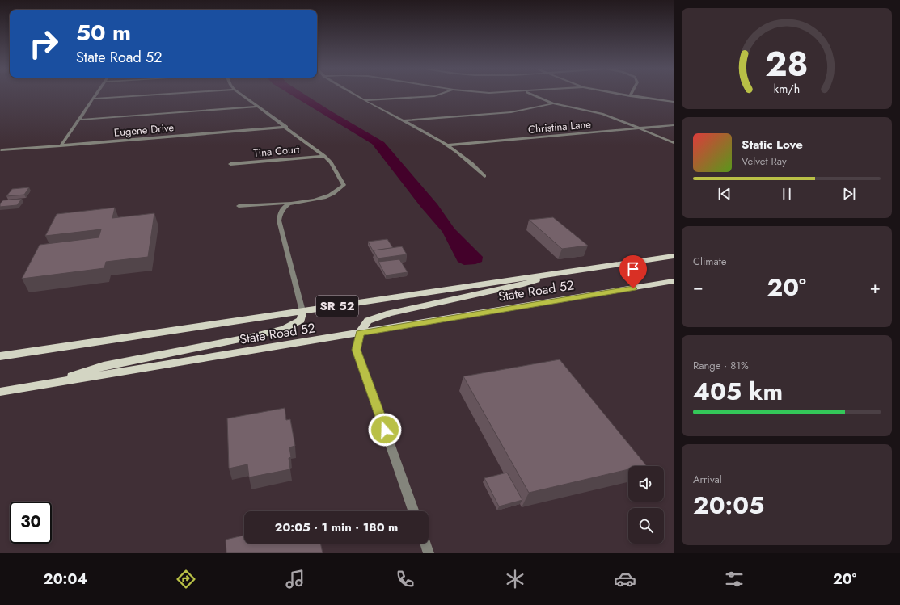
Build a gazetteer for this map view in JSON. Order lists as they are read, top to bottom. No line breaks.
{"streets":{"main road":["State Road 52","SR 52"],"street":["Christina Lane","Eugene Drive","Tina Court"]},"page":{"turn":["50 m","State Road 52"],"song":["Static Love","Velvet Ray"],"tile":["Climate",["Range · 81%","405 km"],["Arrival","20:05"]],"heat":["−","20°","+"],"limit":"30","trip":"20:05 · 1 min · 180 m","tabs":["20:04","20°"],"gauge":["28","km/h"]}}
